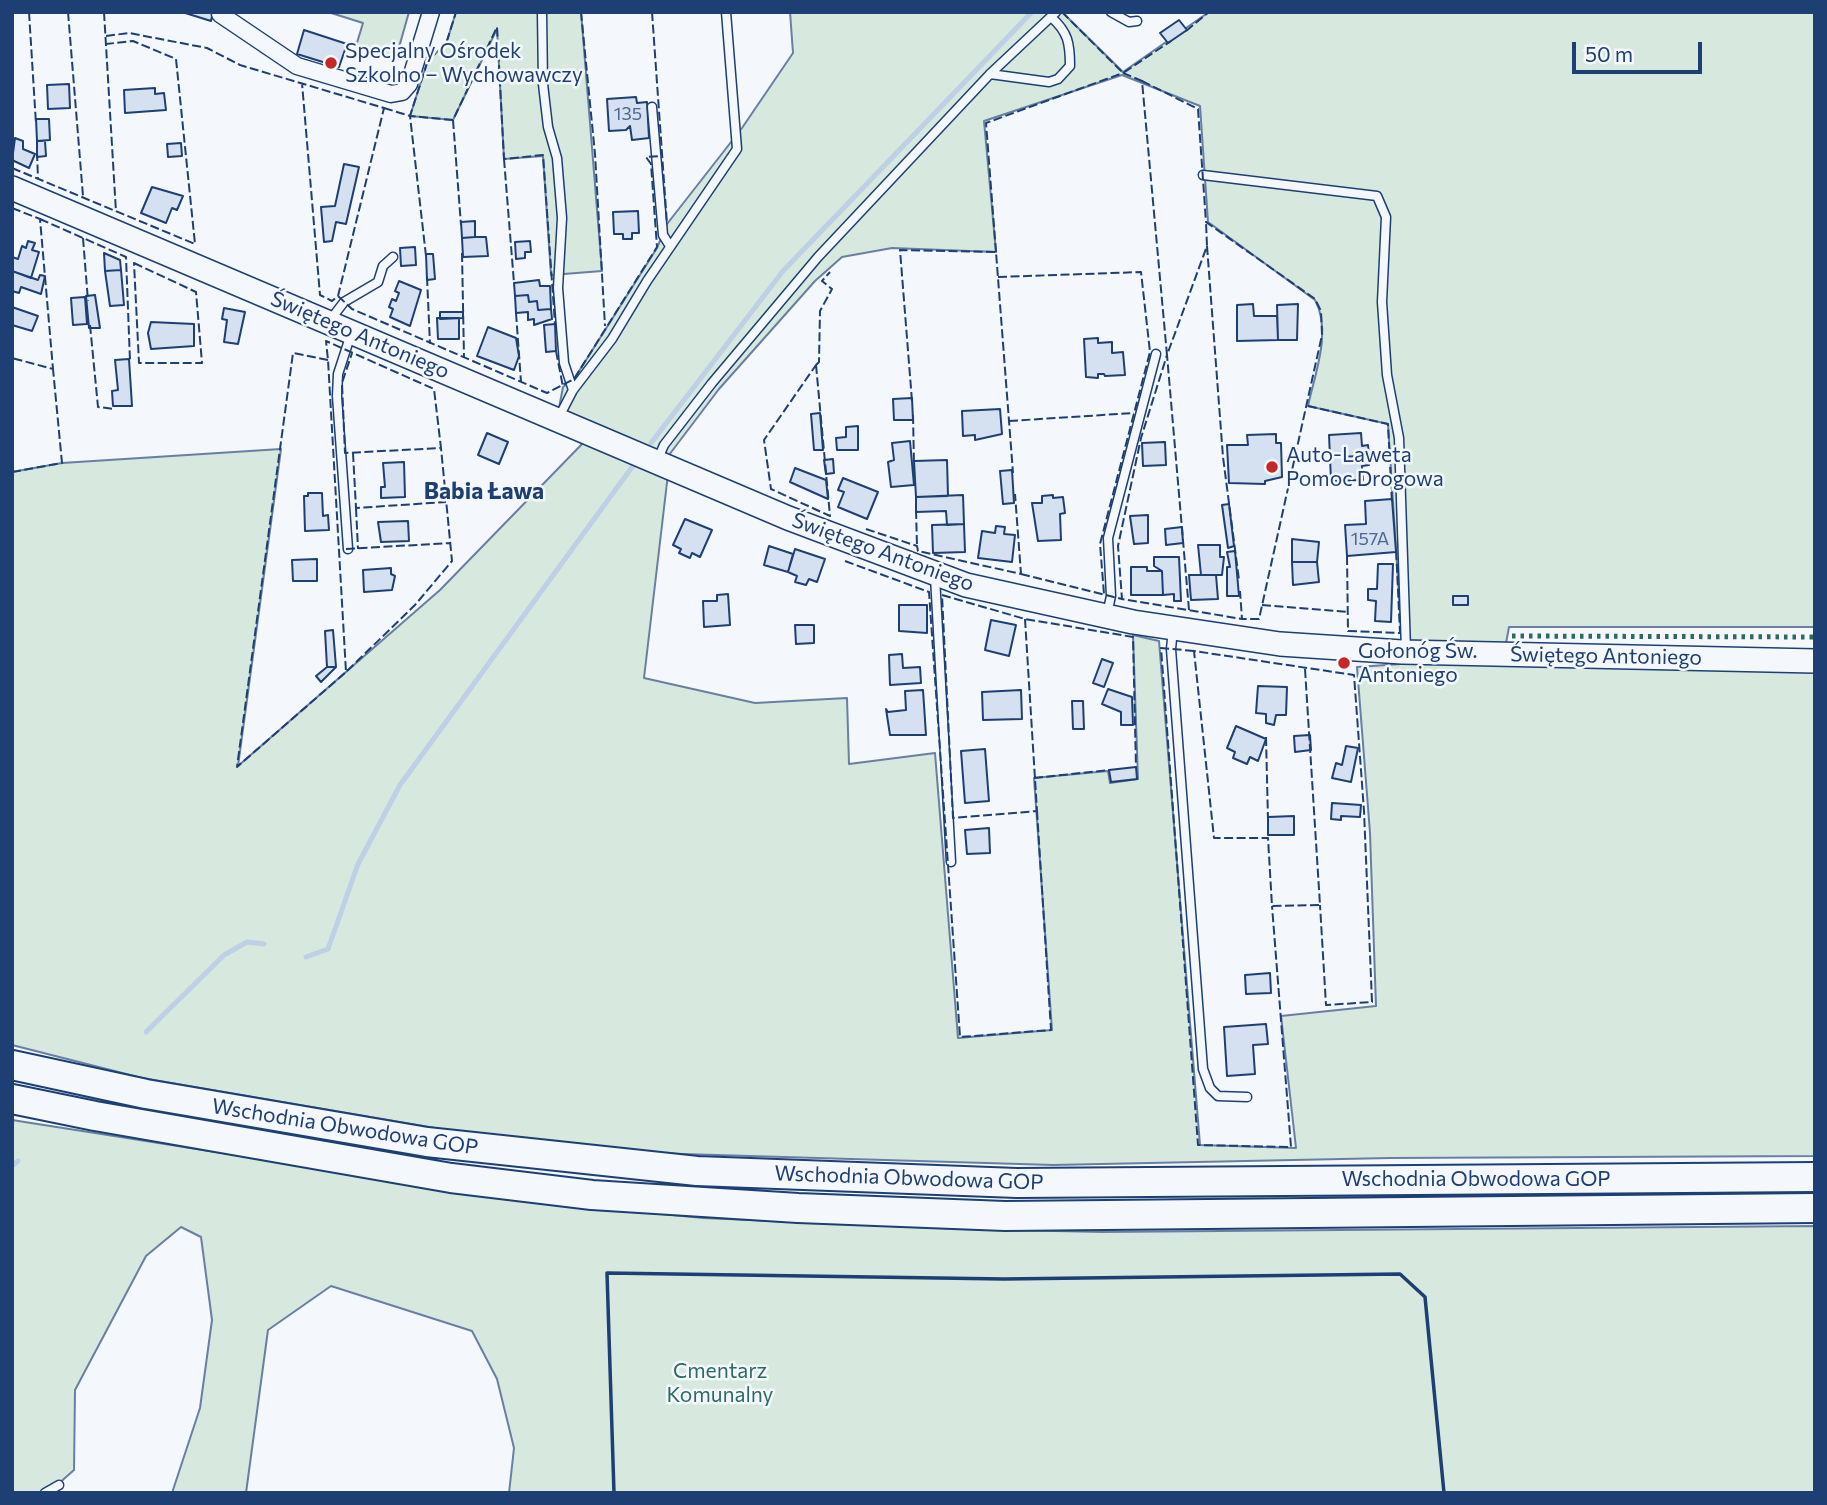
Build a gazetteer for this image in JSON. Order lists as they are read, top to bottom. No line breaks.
{"streets":{"highway":["Wschodnia Obwodowa GOP"],"street":["Świętego Antoniego"]},"districts":["Babia Ława"],"parks":["Cmentarz Komunalny"],"places":["Specjalny Ośrodek Szkolno – Wychowawczy","Auto-Laweta Pomoc Drogowa","Gołonóg Św. Antoniego"],"house_numbers":["135","157A"],"scale_bar":"50 m"}
